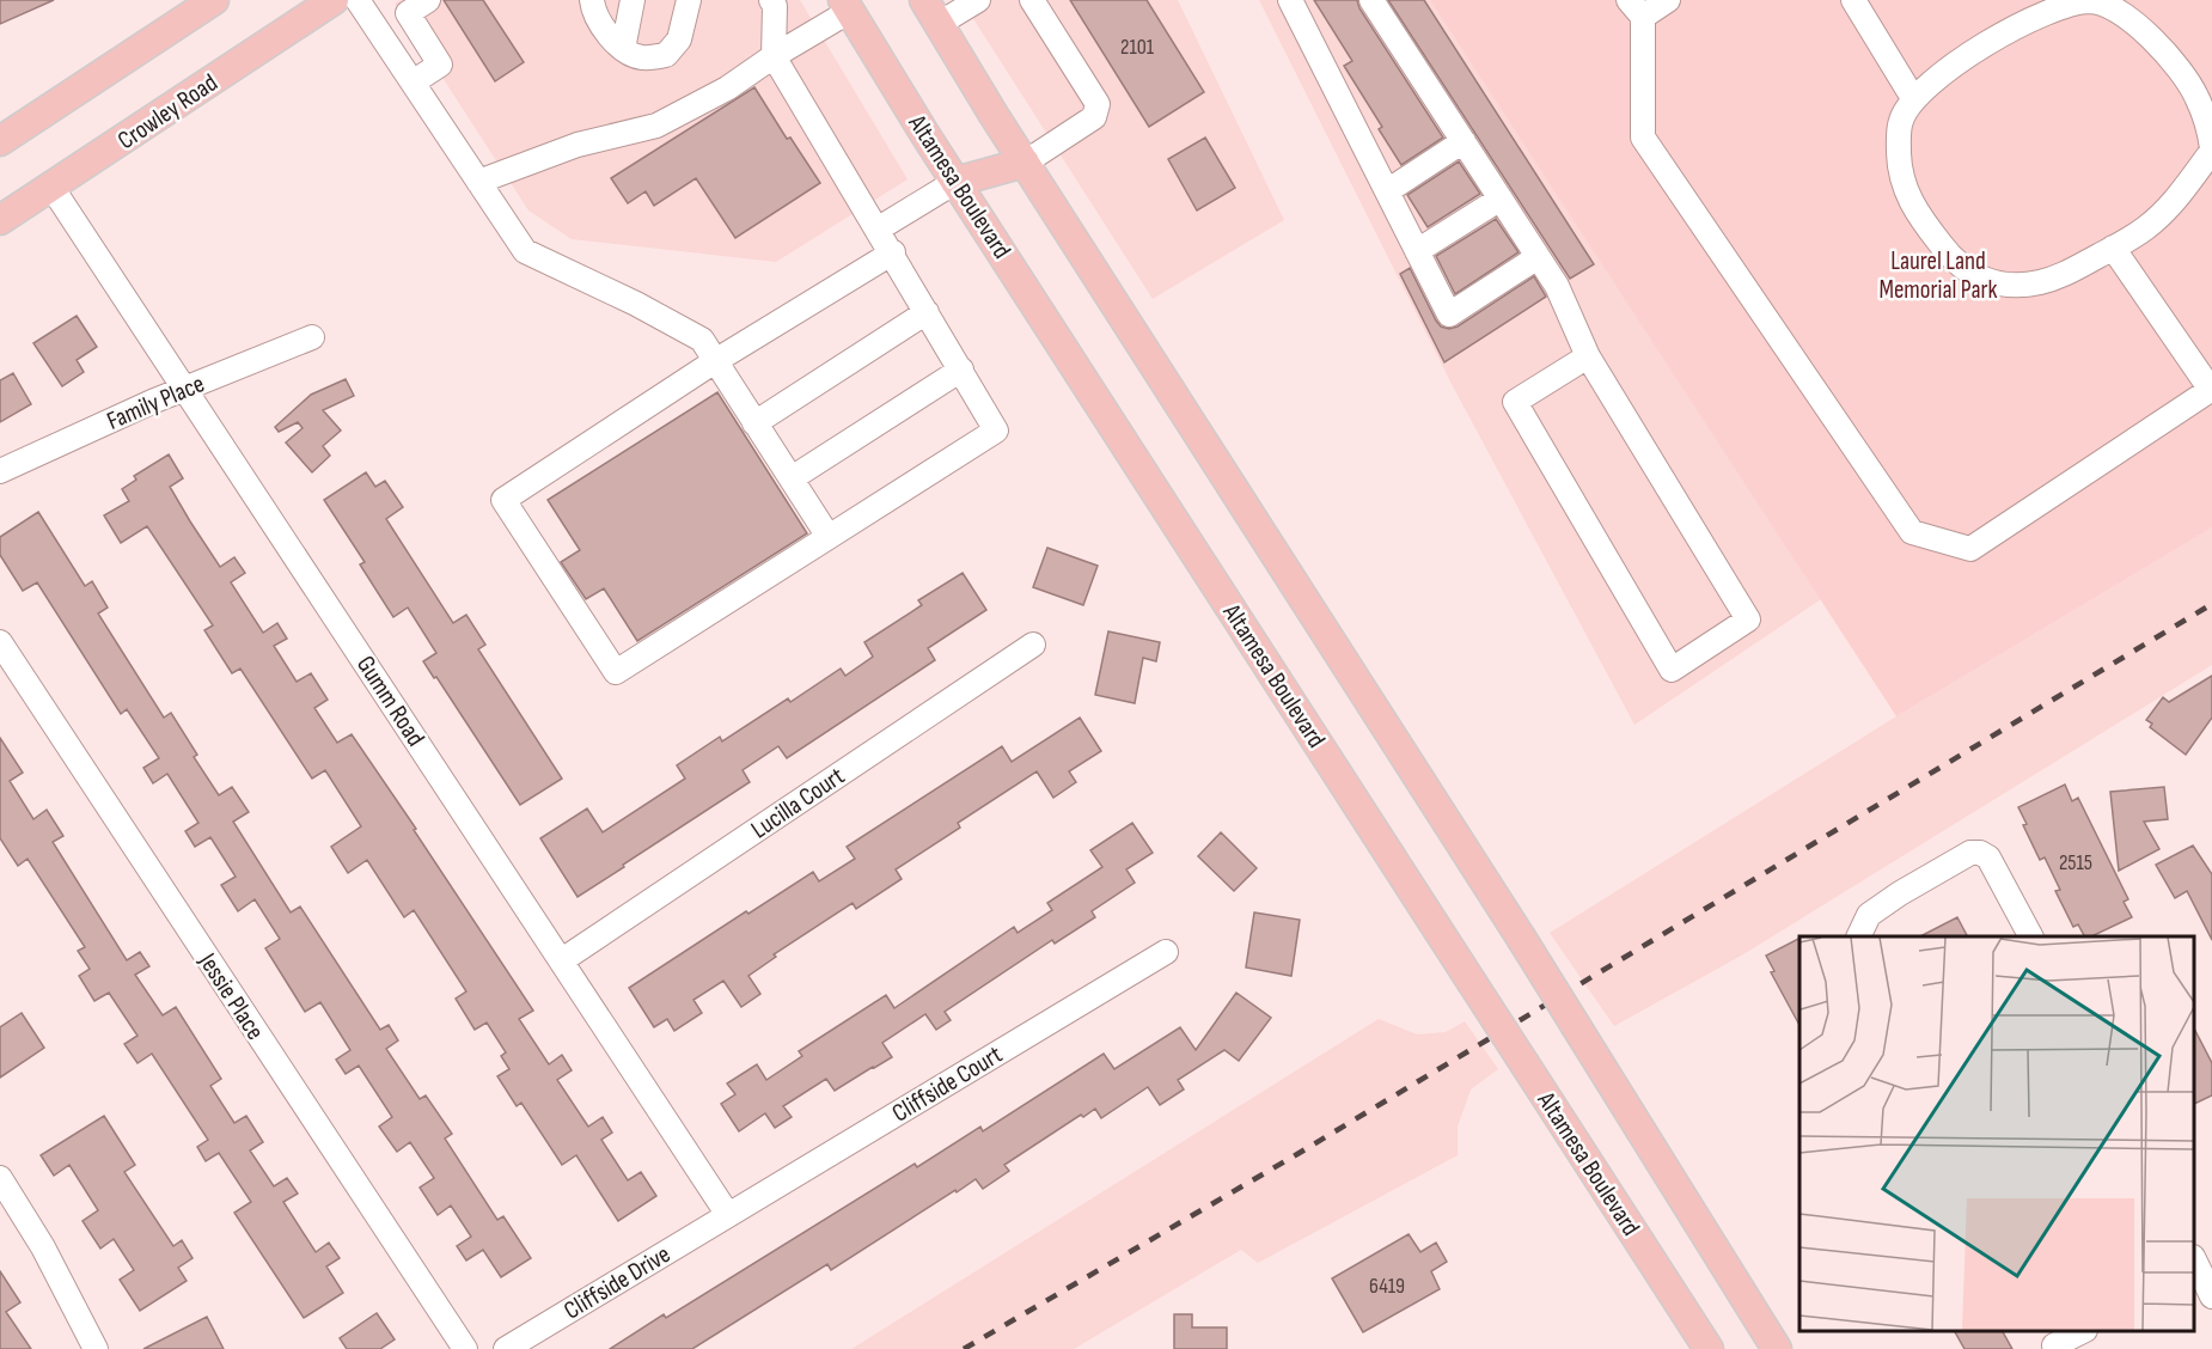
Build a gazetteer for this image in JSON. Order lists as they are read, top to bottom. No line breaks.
{"streets":{"main road":["Crowley Road","Altamesa Boulevard"],"street":["Family Place","Gumm Road","Lucilla Court","Jessie Place","Cliffside Court","Cliffside Drive"]},"crossings":[["Crowley Road","Gumm Road"],["Family Place","Gumm Road"],["Gumm Road","Lucilla Court"],["Gumm Road","Cliffside Court"],["Gumm Road","Cliffside Drive"],["Cliffside Court","Cliffside Drive"]],"parks":["Laurel Land Memorial Park"],"house_numbers":["2101","2515","6419"]}
